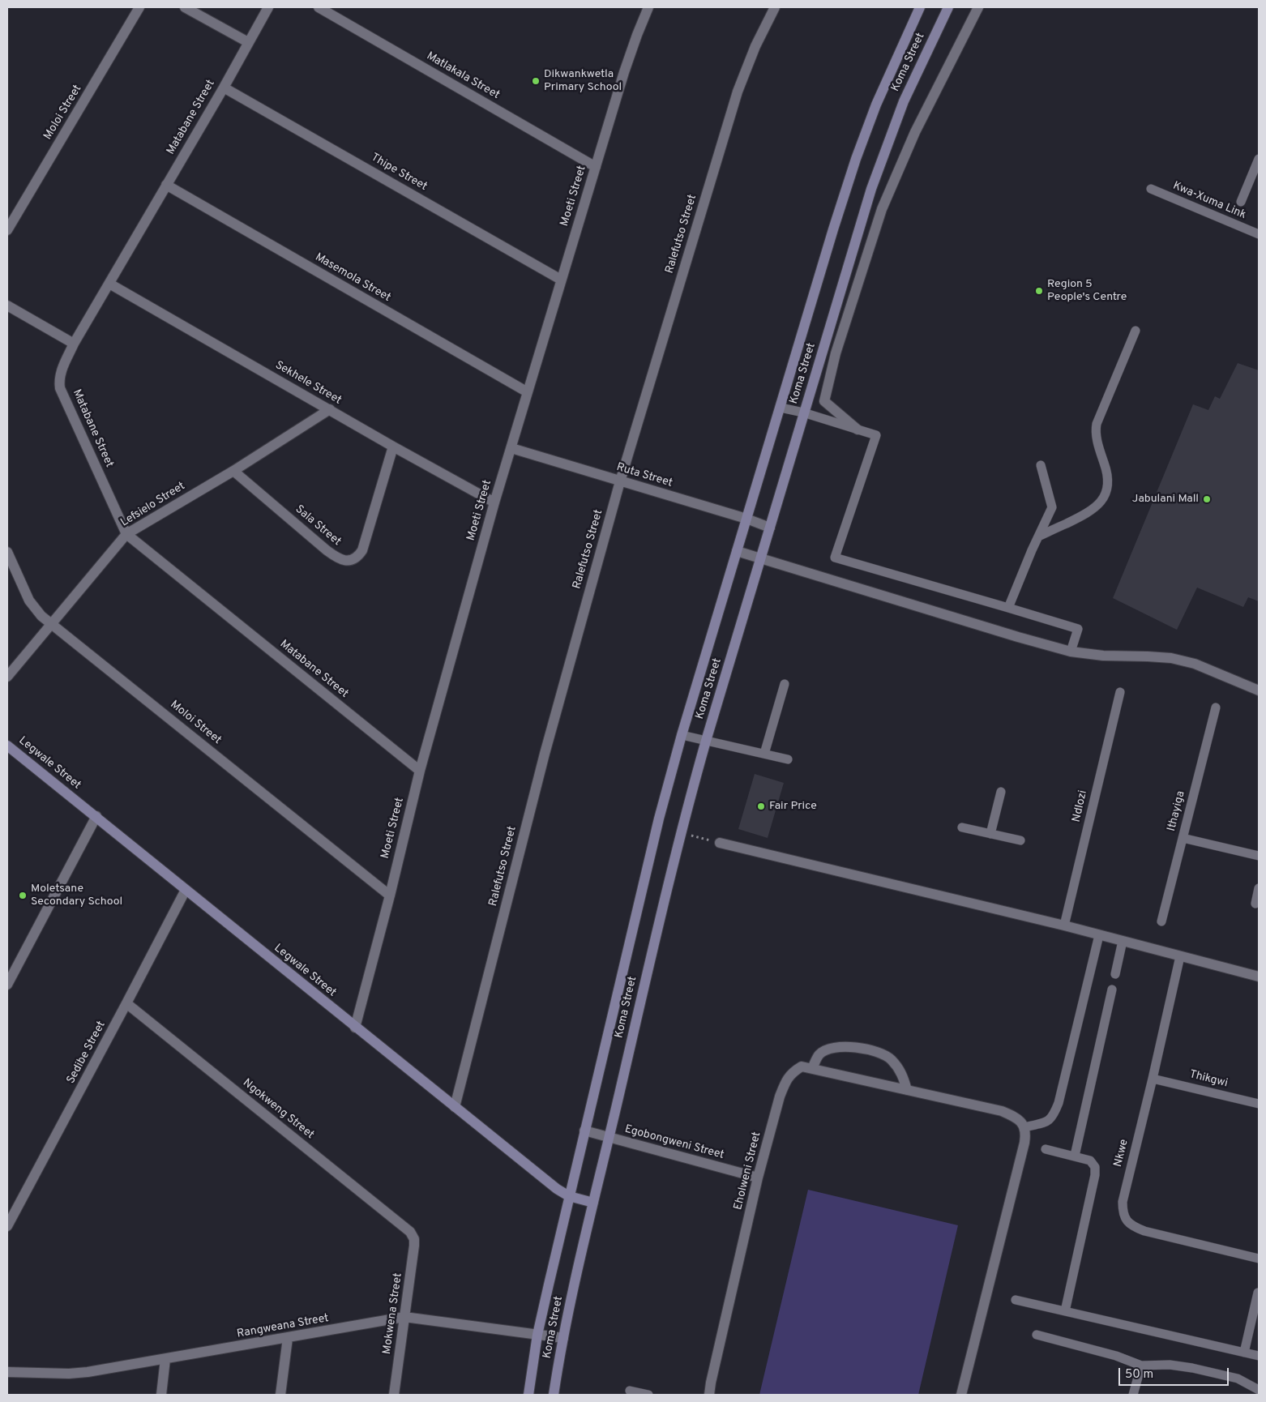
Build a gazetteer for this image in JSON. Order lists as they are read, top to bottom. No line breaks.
{"streets":{"main road":["Koma Street","Legwale Street"],"street":["Matlakala Street","Moloi Street","Matabane Street","Thipe Street","Moeti Street","Ralefutso Street","Masemola Street","Sekhele Street","Ruta Street","Lefsielo Street","Sala Street","Sedibe Street","Ngokweng Street","Egobongweni Street","Eholweni Street","Mokwena Street","Rangweana Street"],"lane":["Kwa-Xuma Link","Ndlozi","Ithayiga","Thikgwi","Nkwe"]},"crossings":[["Koma Street","Ruta Street"],["Koma Street","Legwale Street"],["Koma Street","Egobongweni Street"],["Koma Street","Rangweana Street"],["Matlakala Street","Moeti Street"],["Moloi Street","Moeti Street"],["Moloi Street","Lefsielo Street"],["Matabane Street","Thipe Street"],["Matabane Street","Moeti Street"],["Matabane Street","Masemola Street"],["Matabane Street","Sekhele Street"],["Matabane Street","Lefsielo Street"],["Thipe Street","Moeti Street"],["Moeti Street","Masemola Street"],["Moeti Street","Sekhele Street"],["Moeti Street","Ruta Street"],["Moeti Street","Legwale Street"],["Ralefutso Street","Ruta Street"],["Ralefutso Street","Legwale Street"],["Sekhele Street","Lefsielo Street"],["Sekhele Street","Sala Street"],["Lefsielo Street","Sala Street"],["Legwale Street","Sedibe Street"],["Sedibe Street","Ngokweng Street"],["Thikgwi","Nkwe"],["Ngokweng Street","Mokwena Street"],["Egobongweni Street","Eholweni Street"],["Mokwena Street","Rangweana Street"]],"places":["Dikwankwetla Primary School","Region 5 People's Centre","Jabulani Mall","Fair Price","Moletsane Secondary School"],"scale_bar":"50 m"}
